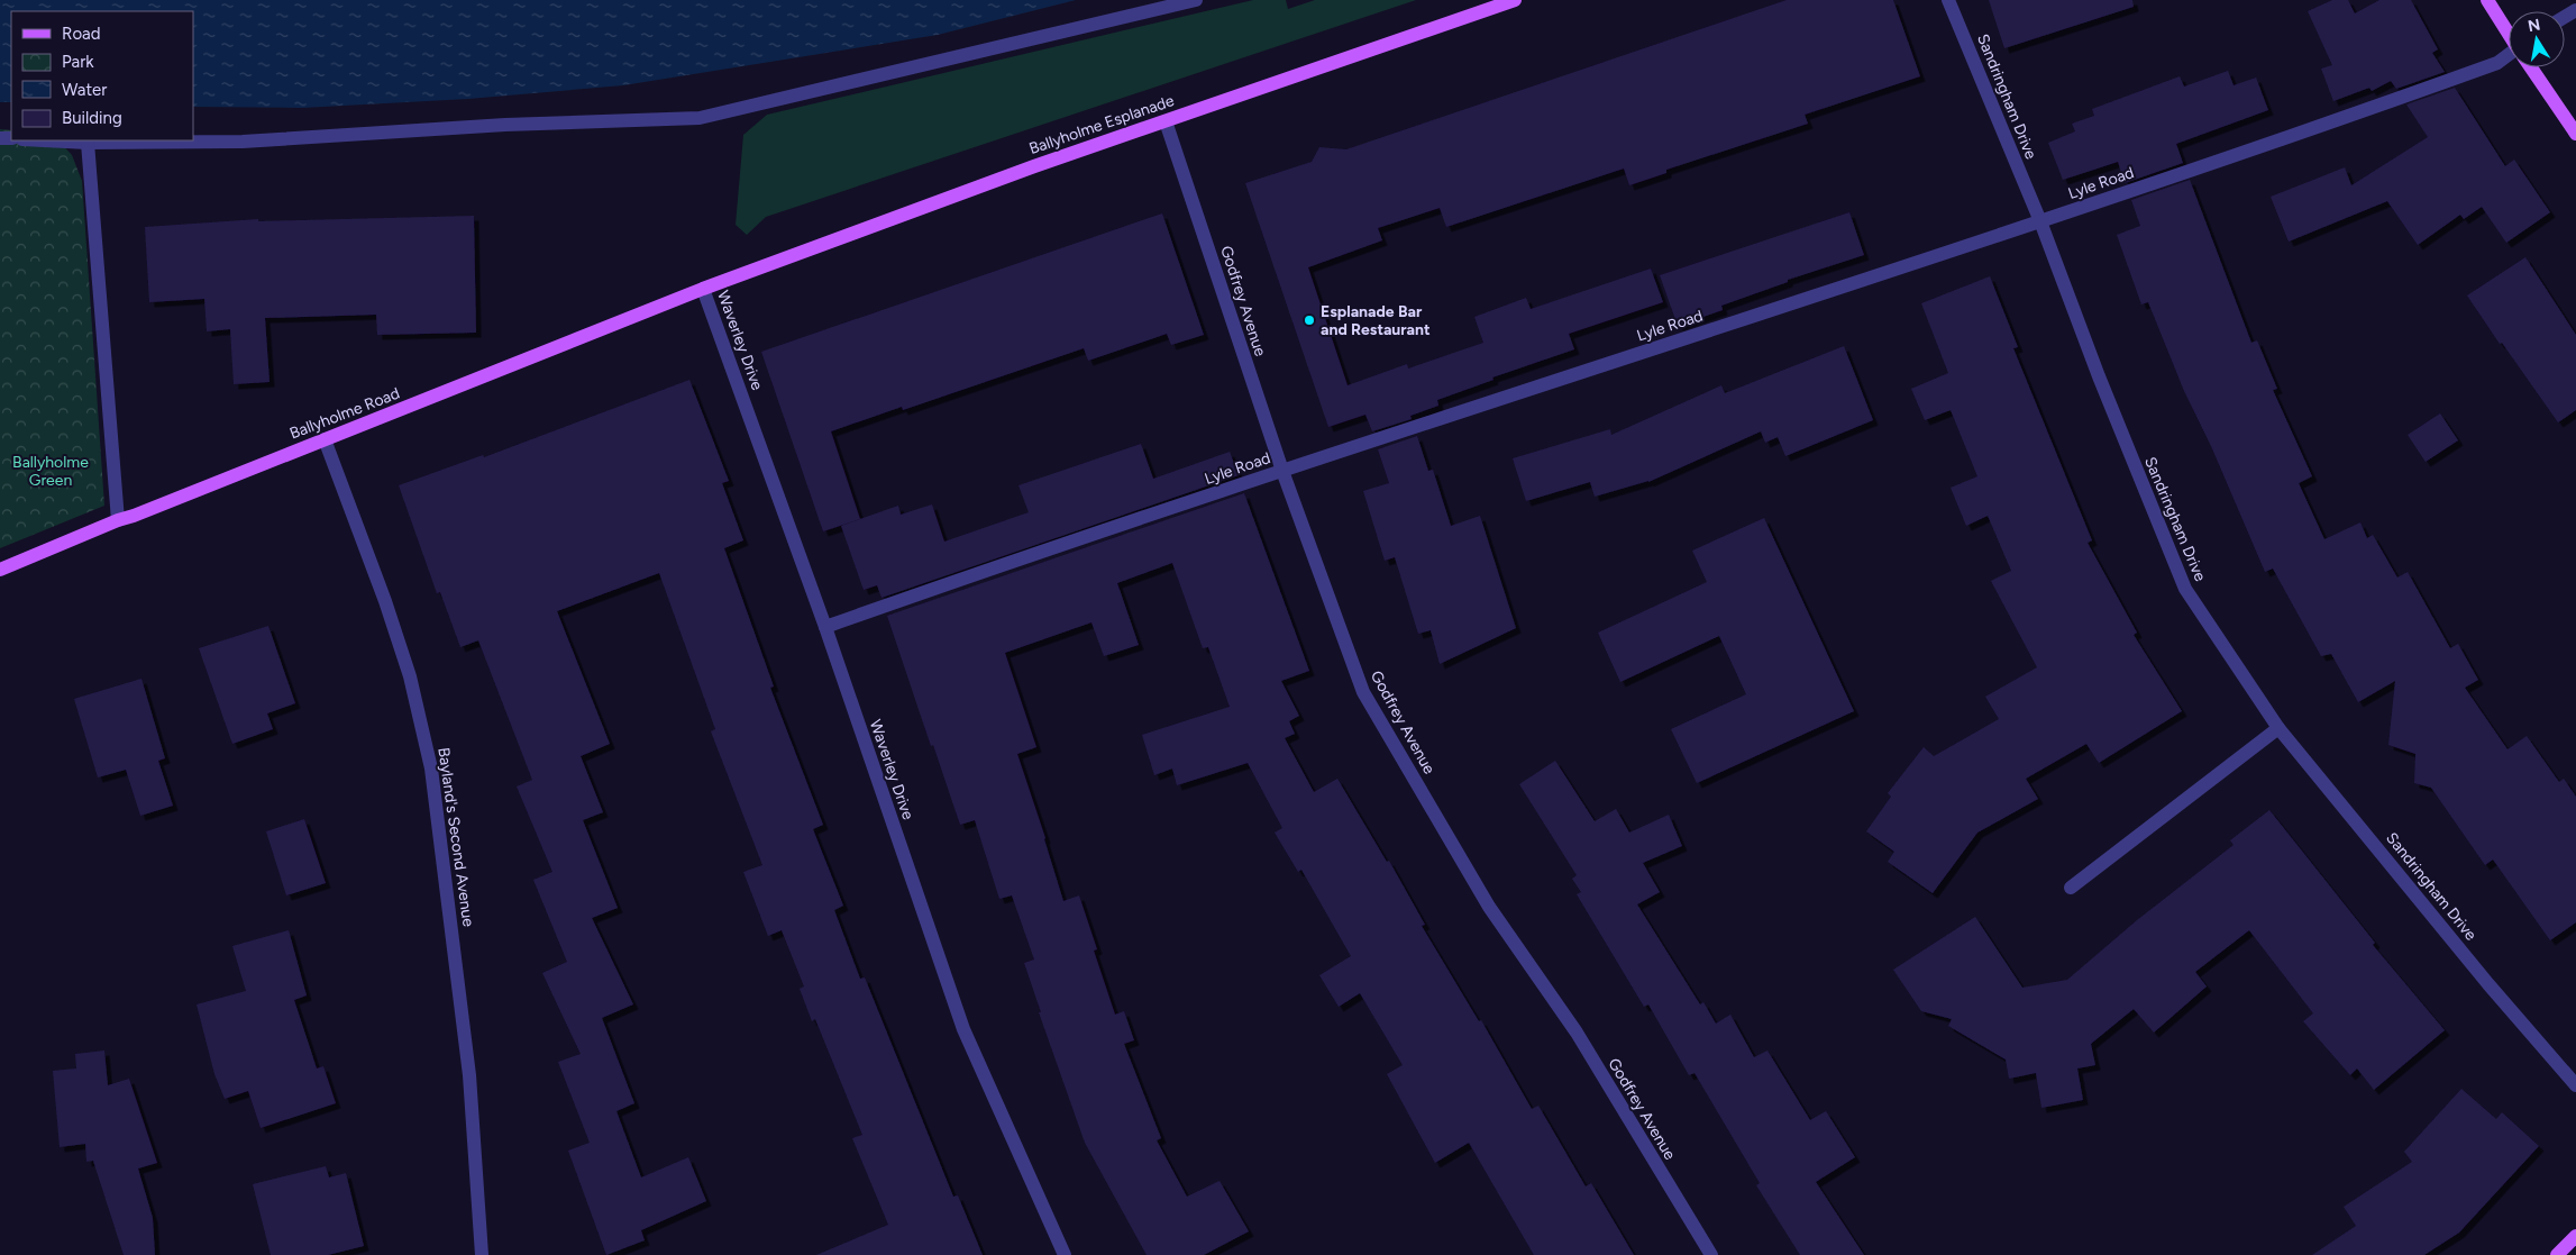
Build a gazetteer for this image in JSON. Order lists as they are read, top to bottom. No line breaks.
{"streets":{"main road":["Ballyholme Esplanade","Ballyholme Road"],"street":["Sandringham Drive","Lyle Road","Godfrey Avenue","Waverley Drive","Bayland's Second Avenue"]},"crossings":[["Sandringham Drive","Lyle Road"],["Ballyholme Esplanade","Godfrey Avenue"],["Ballyholme Esplanade","Waverley Drive"],["Ballyholme Esplanade","Ballyholme Road"],["Lyle Road","Godfrey Avenue"],["Lyle Road","Waverley Drive"],["Waverley Drive","Ballyholme Road"],["Ballyholme Road","Bayland's Second Avenue"]],"parks":["Ballyholme Green"],"places":["Esplanade Bar and Restaurant"],"legend":["Road","Park","Water","Building"],"north":"top"}
